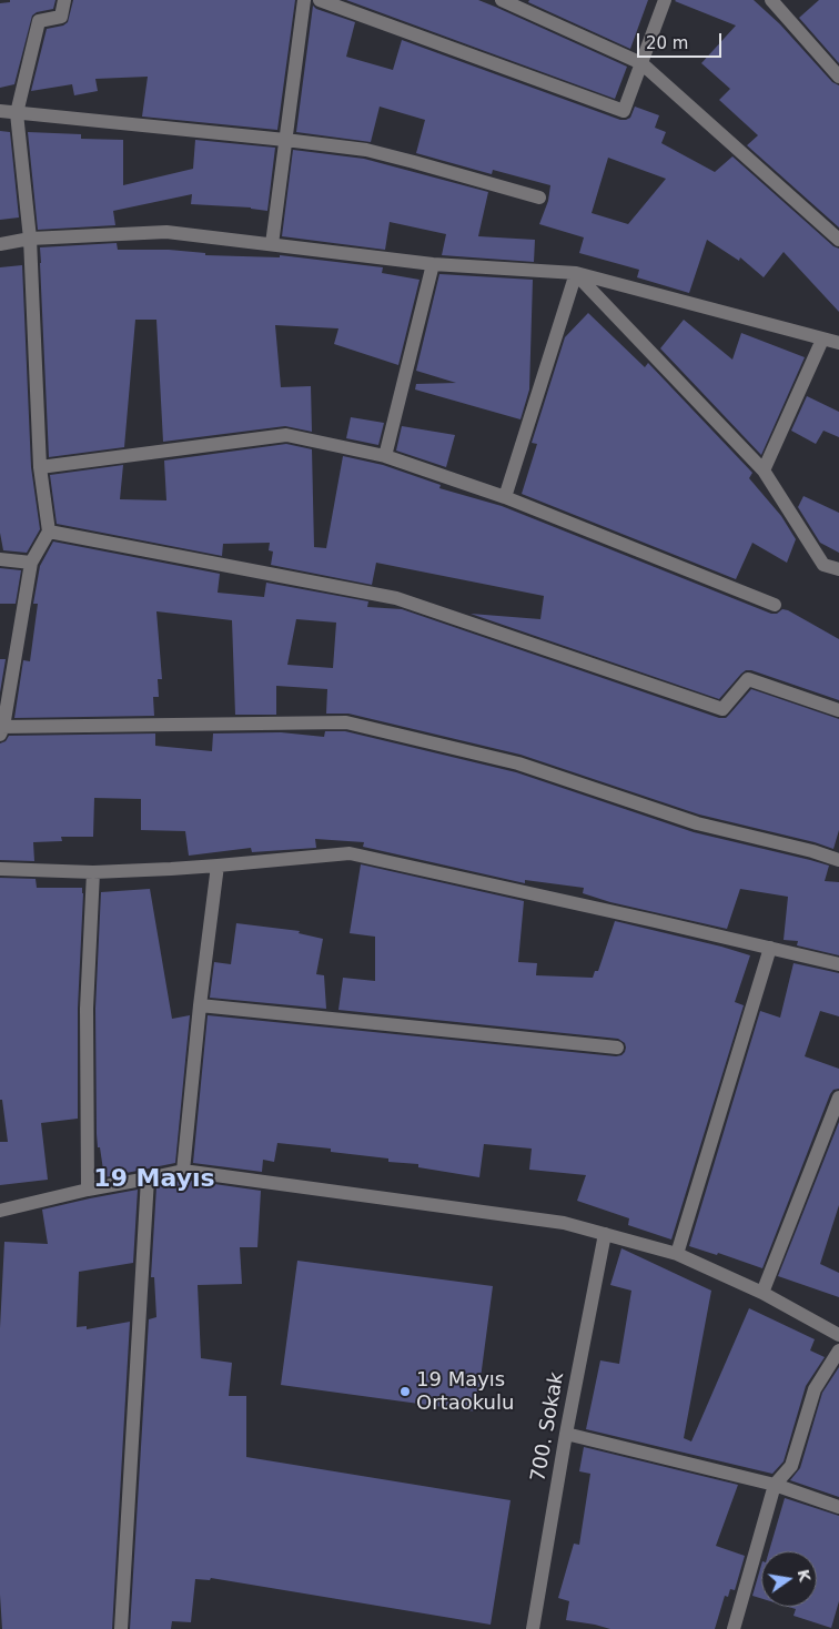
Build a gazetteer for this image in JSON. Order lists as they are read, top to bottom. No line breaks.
{"streets":{"street":["700. Sokak"]},"districts":["19 Mayıs"],"places":["19 Mayıs Ortaokulu"],"scale_bar":"20 m","north":"right"}
